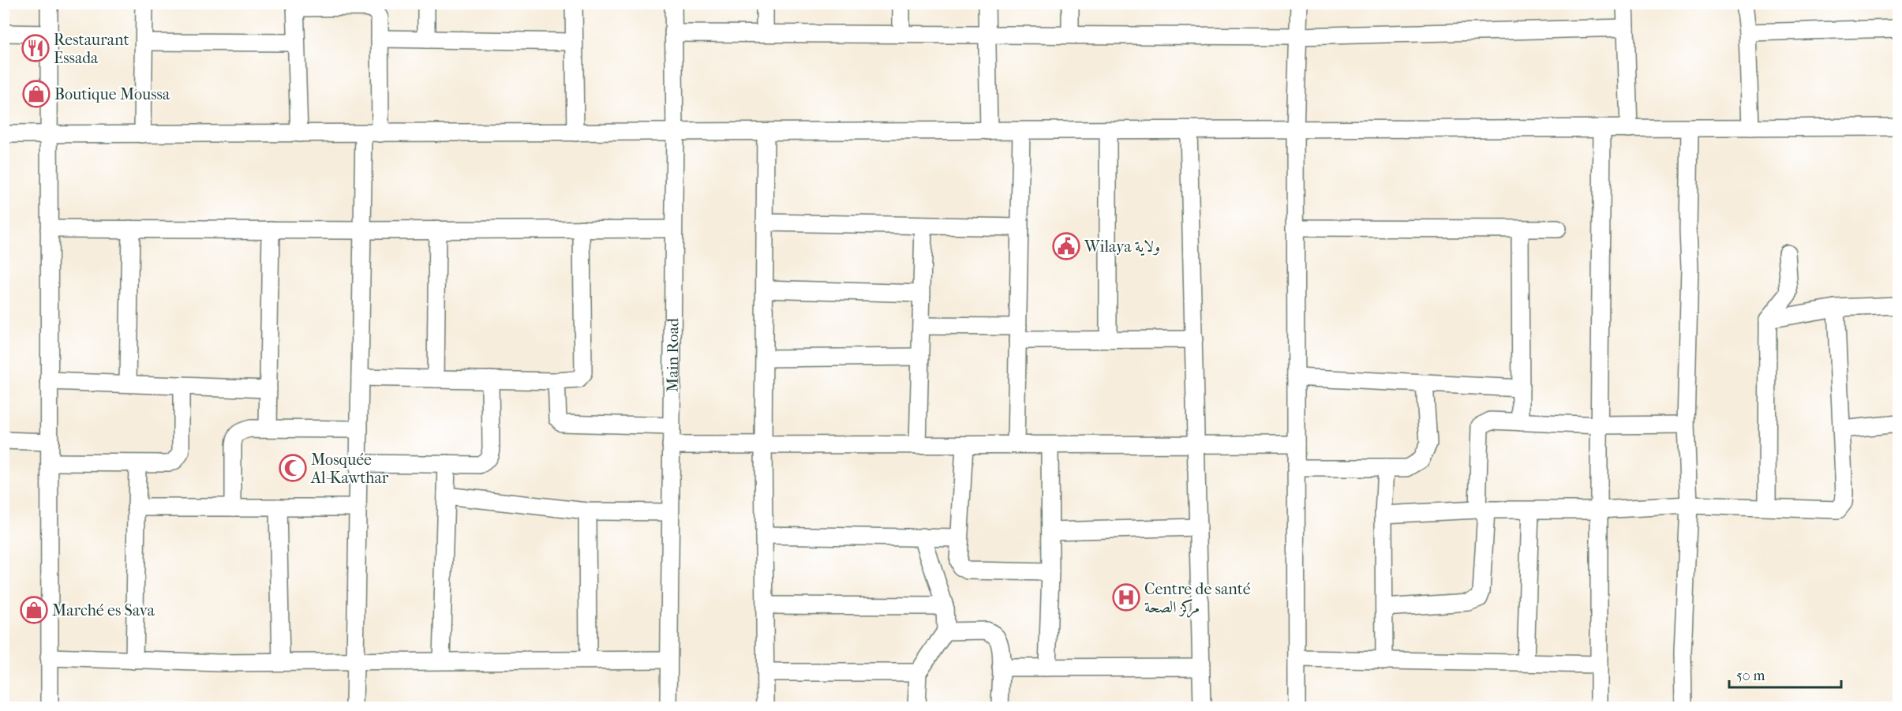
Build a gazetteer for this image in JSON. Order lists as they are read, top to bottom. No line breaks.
{"streets":{"street":["Main Road"]},"places":{"restaurant":["Restaurant Essada"],"shop":["Boutique Moussa","Marché es Sava"],"public building":["Wilaya ولاية"],"mosque":["Mosquée Al-Kawthar"],"hospital":["Centre de santé مركز الصحة"]},"scale_bar":"50 m"}
